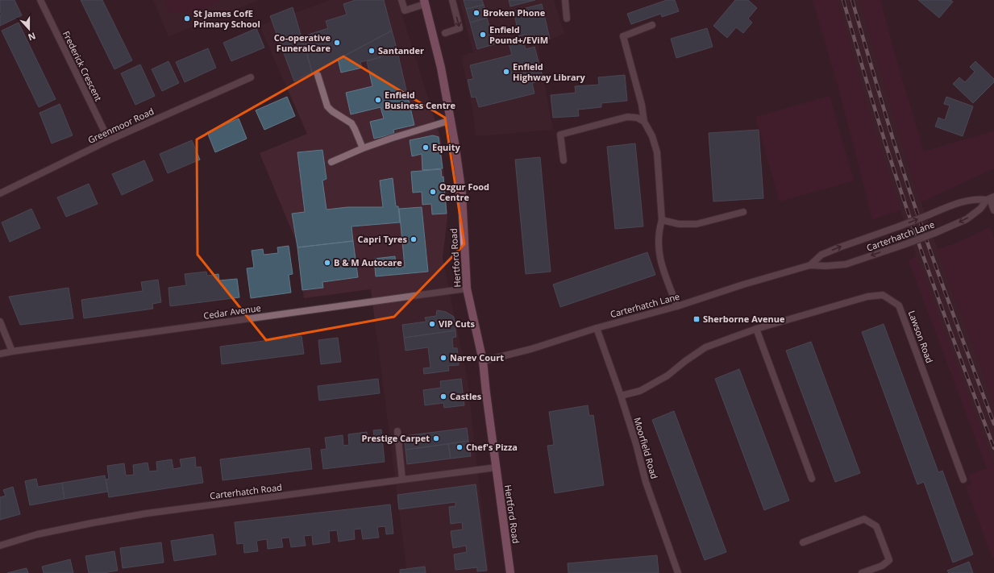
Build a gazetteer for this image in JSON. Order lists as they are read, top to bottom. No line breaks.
{"streets":{"main road":["Hertford Road"],"street":["Frederick Crescent","Greenmoor Road","Carterhatch Lane","Cedar Avenue","Lawson Road","Moorfield Road","Carterhatch Road"]},"crossings":[["Frederick Crescent","Greenmoor Road"],["Carterhatch Lane","Hertford Road"],["Carterhatch Lane","Moorfield Road"],["Hertford Road","Cedar Avenue"],["Hertford Road","Carterhatch Road"],["Lawson Road","Moorfield Road"]],"places":{"other":["Broken Phone","St James CofE Primary School","Enfield Pound+/EViM","Co-operative FuneralCare","Santander","Enfield Highway Library","Enfield Business Centre","Equity","Ozgur Food Centre","Capri Tyres","B & M Autocare","VIP Cuts","Narev Court","Castles","Prestige Carpet","Chef's Pizza"],"transit":["Sherborne Avenue"]},"north":"bottom"}
